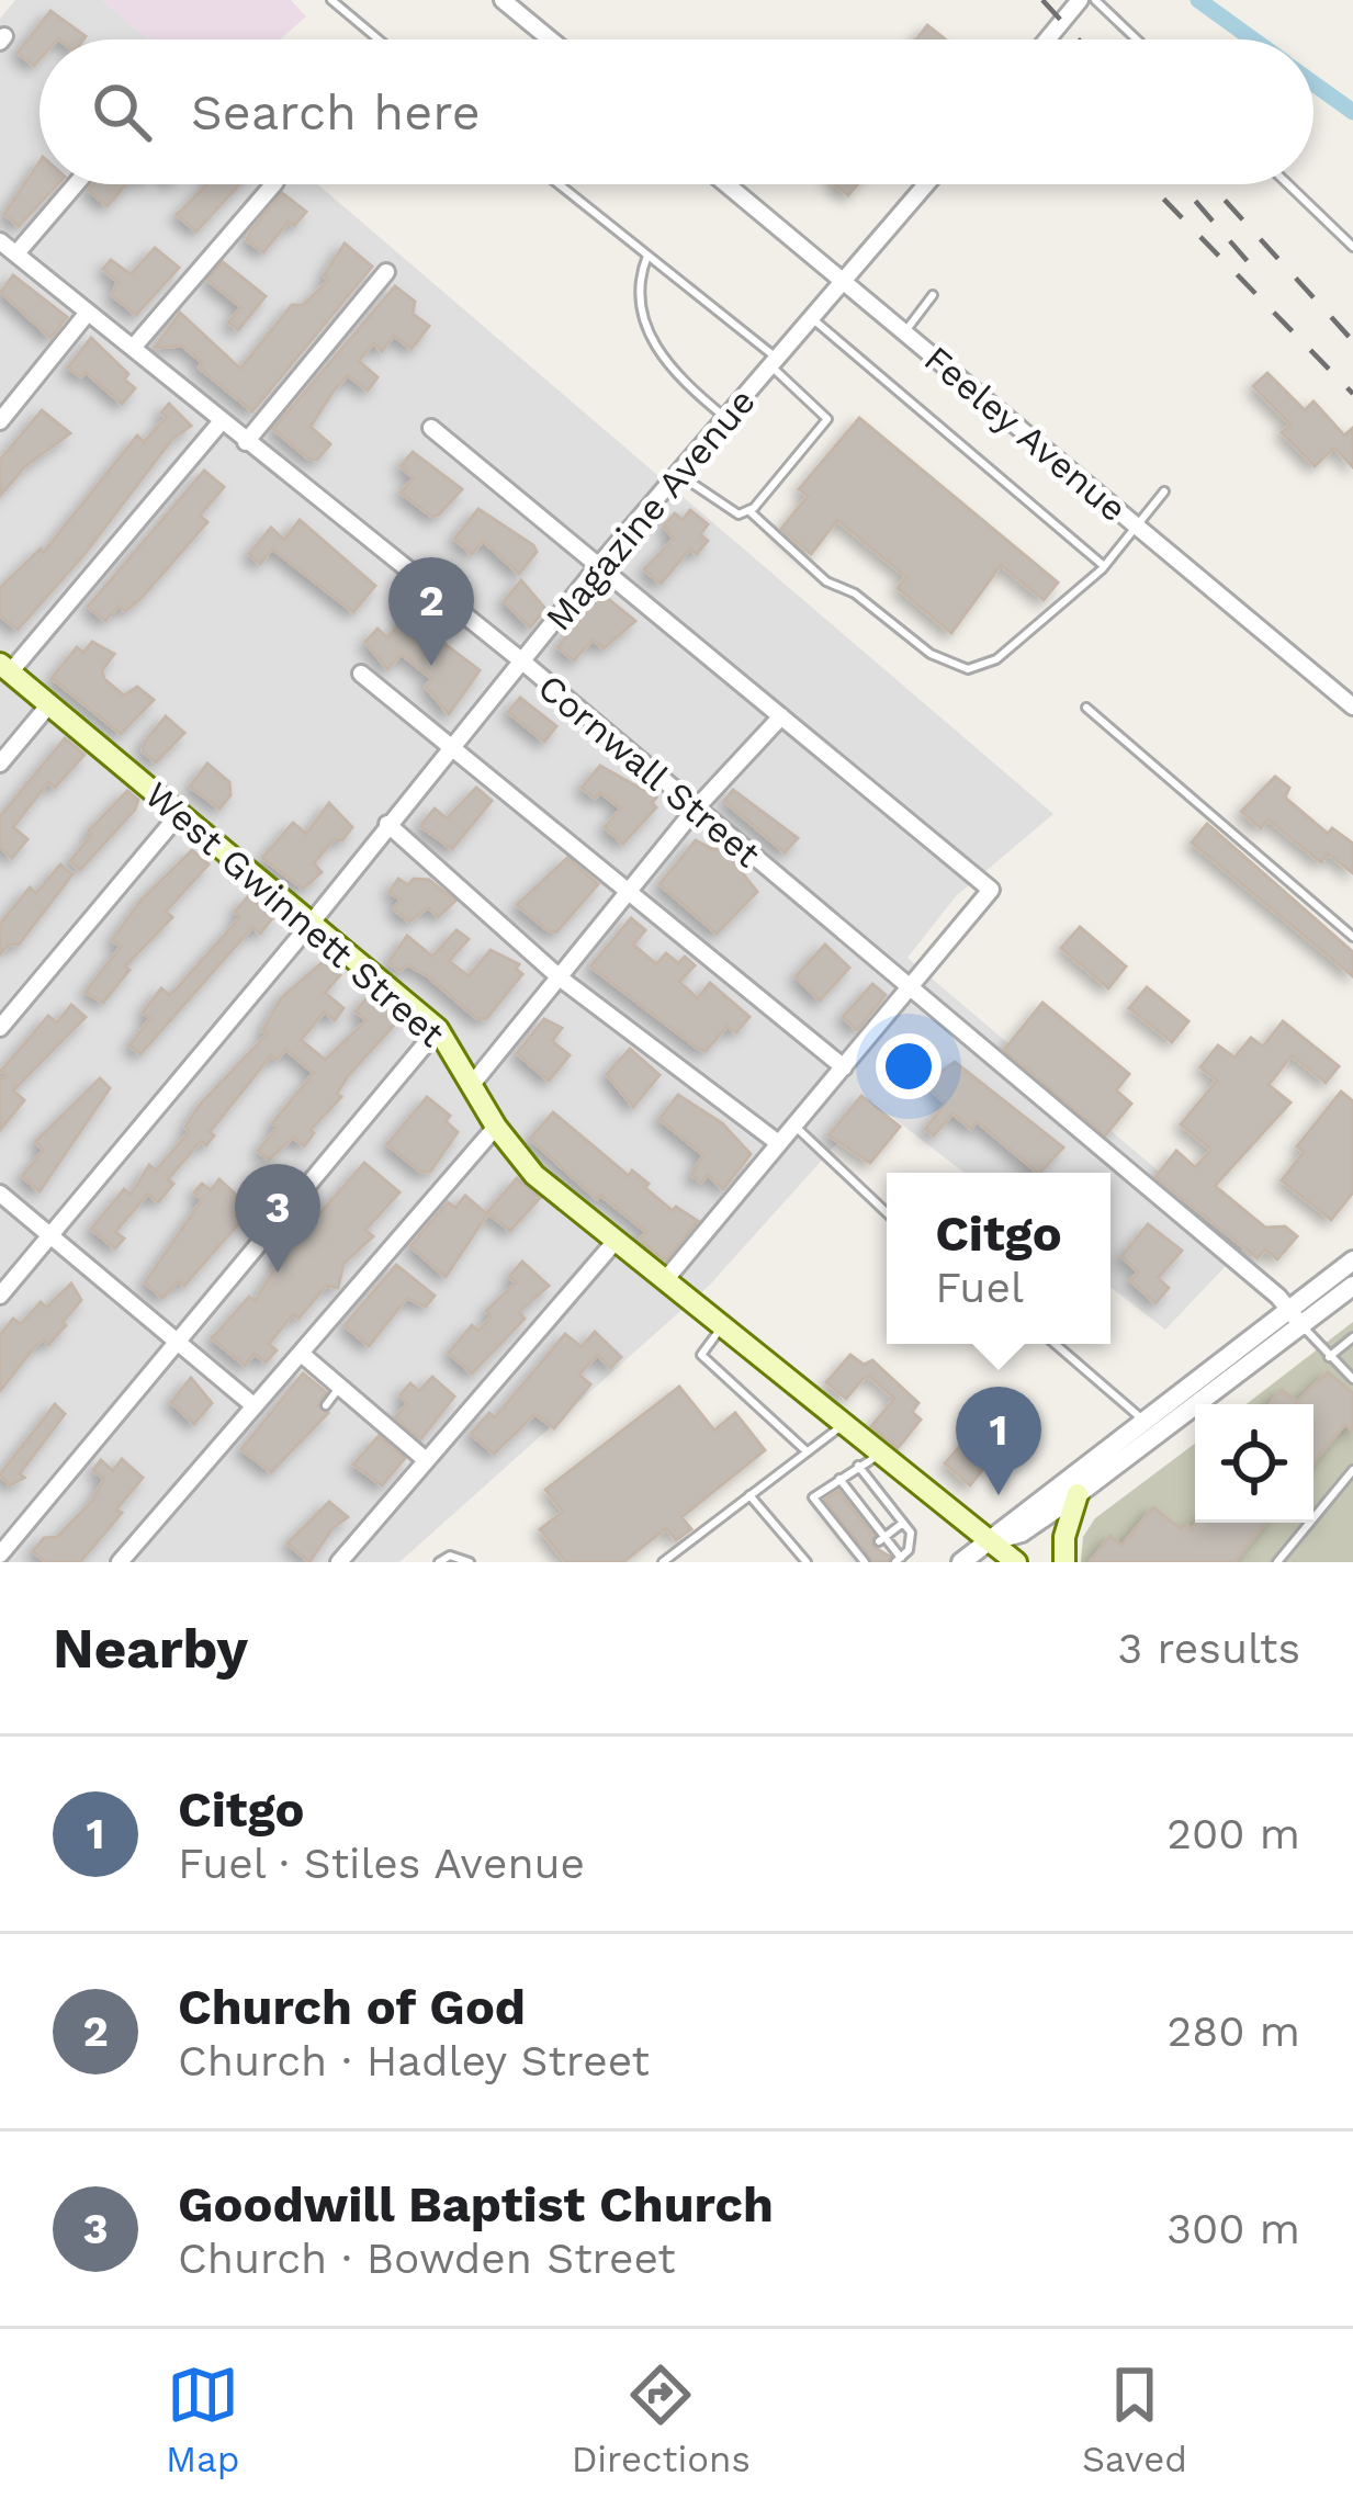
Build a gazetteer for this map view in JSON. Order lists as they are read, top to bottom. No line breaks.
{"streets":{"main road":["West Gwinnett Street"],"street":["Feeley Avenue","Magazine Avenue","Cornwall Street"]},"crossings":[["Feeley Avenue","Magazine Avenue"],["Magazine Avenue","Cornwall Street"],["Magazine Avenue","West Gwinnett Street"]],"page":{"search":"Search here","pins":["2","3","1"],"popup":["Citgo","Fuel"],"heading":["Nearby","3 results"],"list":[{"mark":"1","name":"Citgo","note":"Fuel · Stiles Avenue","value":"200 m"},{"mark":"2","name":"Church of God","note":"Church · Hadley Street","value":"280 m"},{"mark":"3","name":"Goodwill Baptist Church","note":"Church · Bowden Street","value":"300 m"}],"nav":["Map","Directions","Saved"]}}
